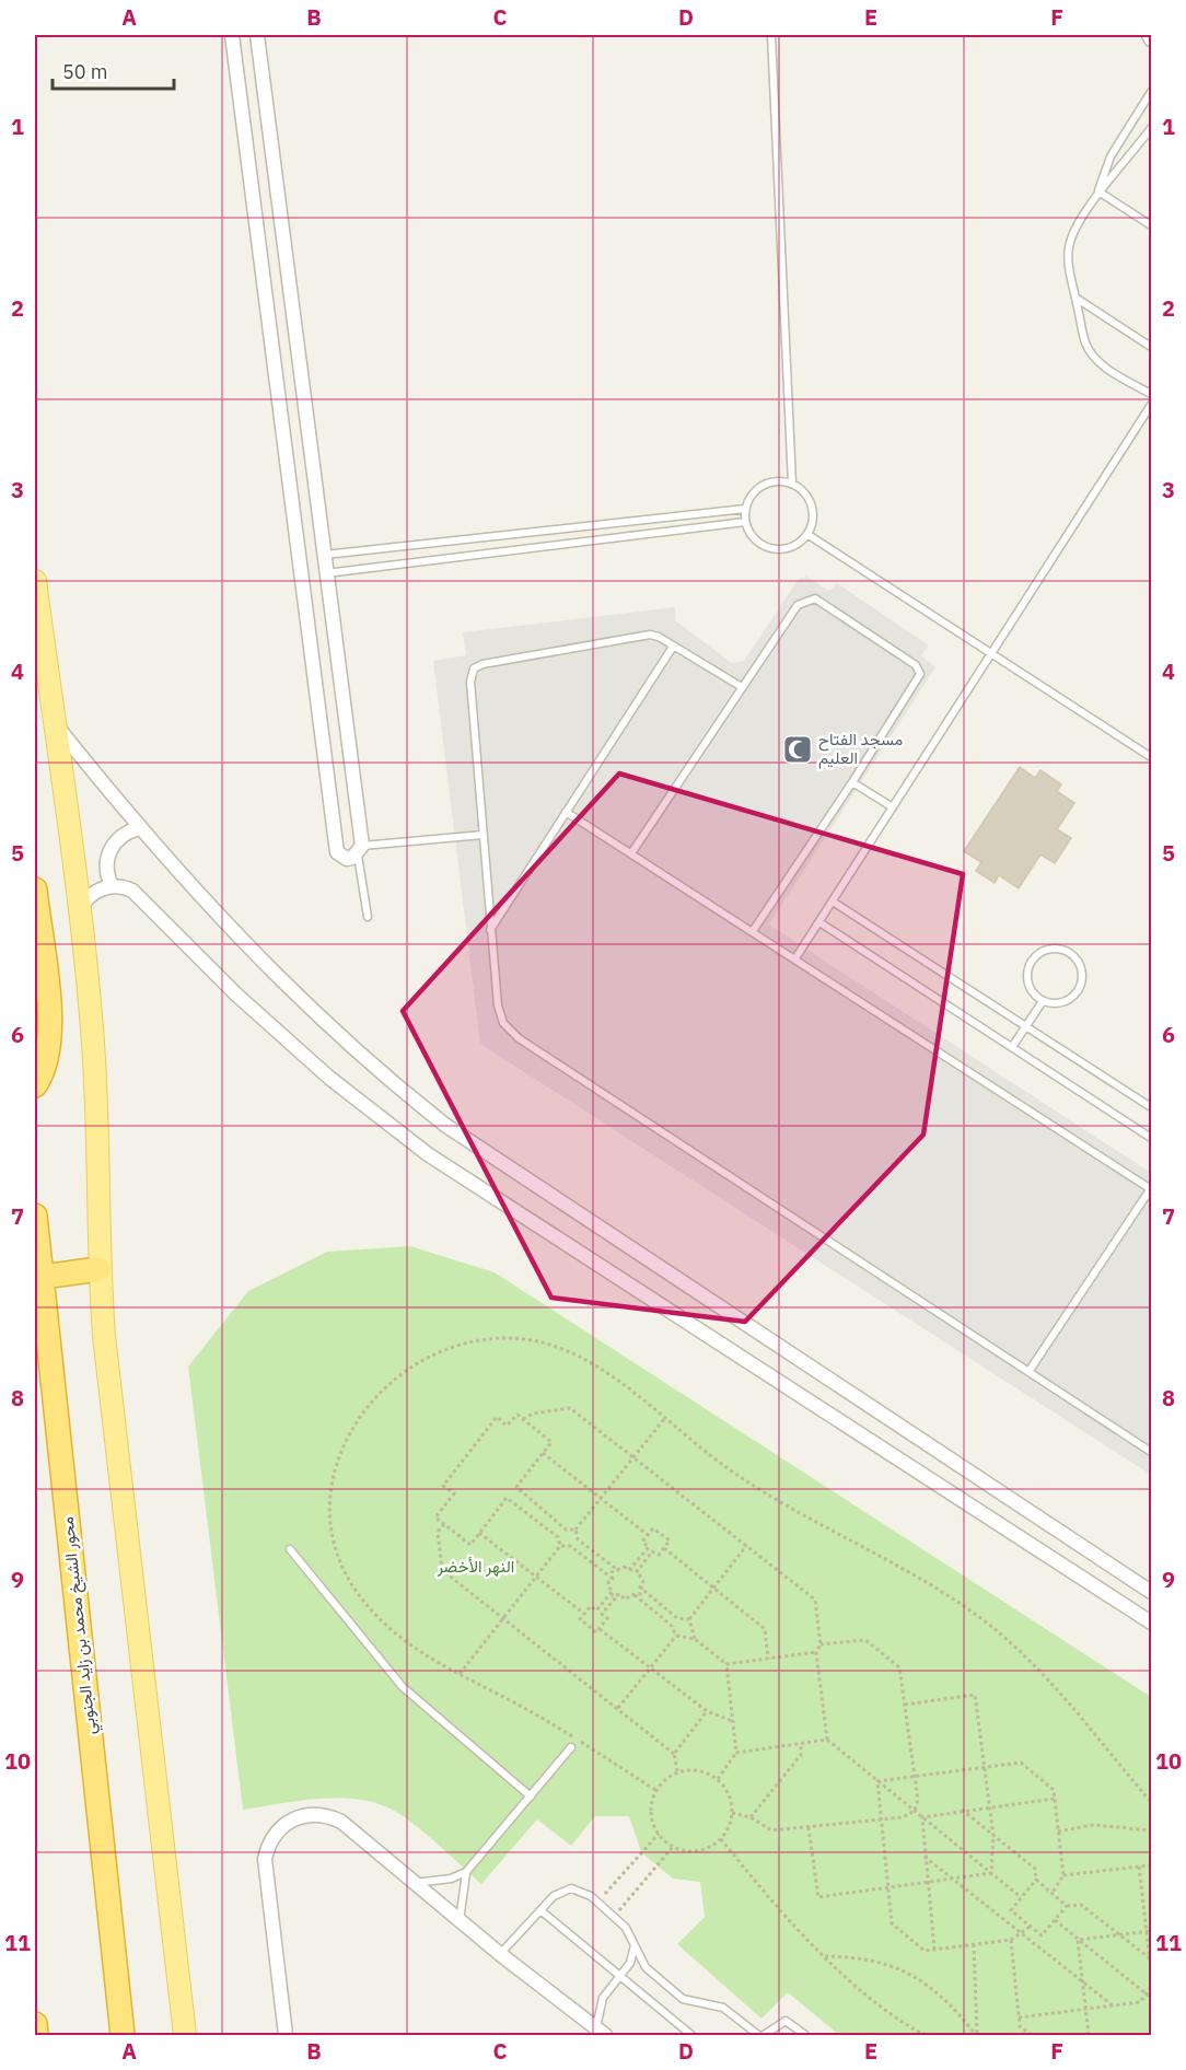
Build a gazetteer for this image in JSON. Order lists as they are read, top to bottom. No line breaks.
{"streets":{"highway":["محور الشيخ محمد بن زايد الجنوبي"]},"parks":["النهر الأخضر"],"places":{"mosque":["مسجد الفتاح العليم"]},"scale_bar":"50 m","grid":{"columns":["A","B","C","D","E","F"],"rows":["1","2","3","4","5","6","7","8","9","10","11"]}}
